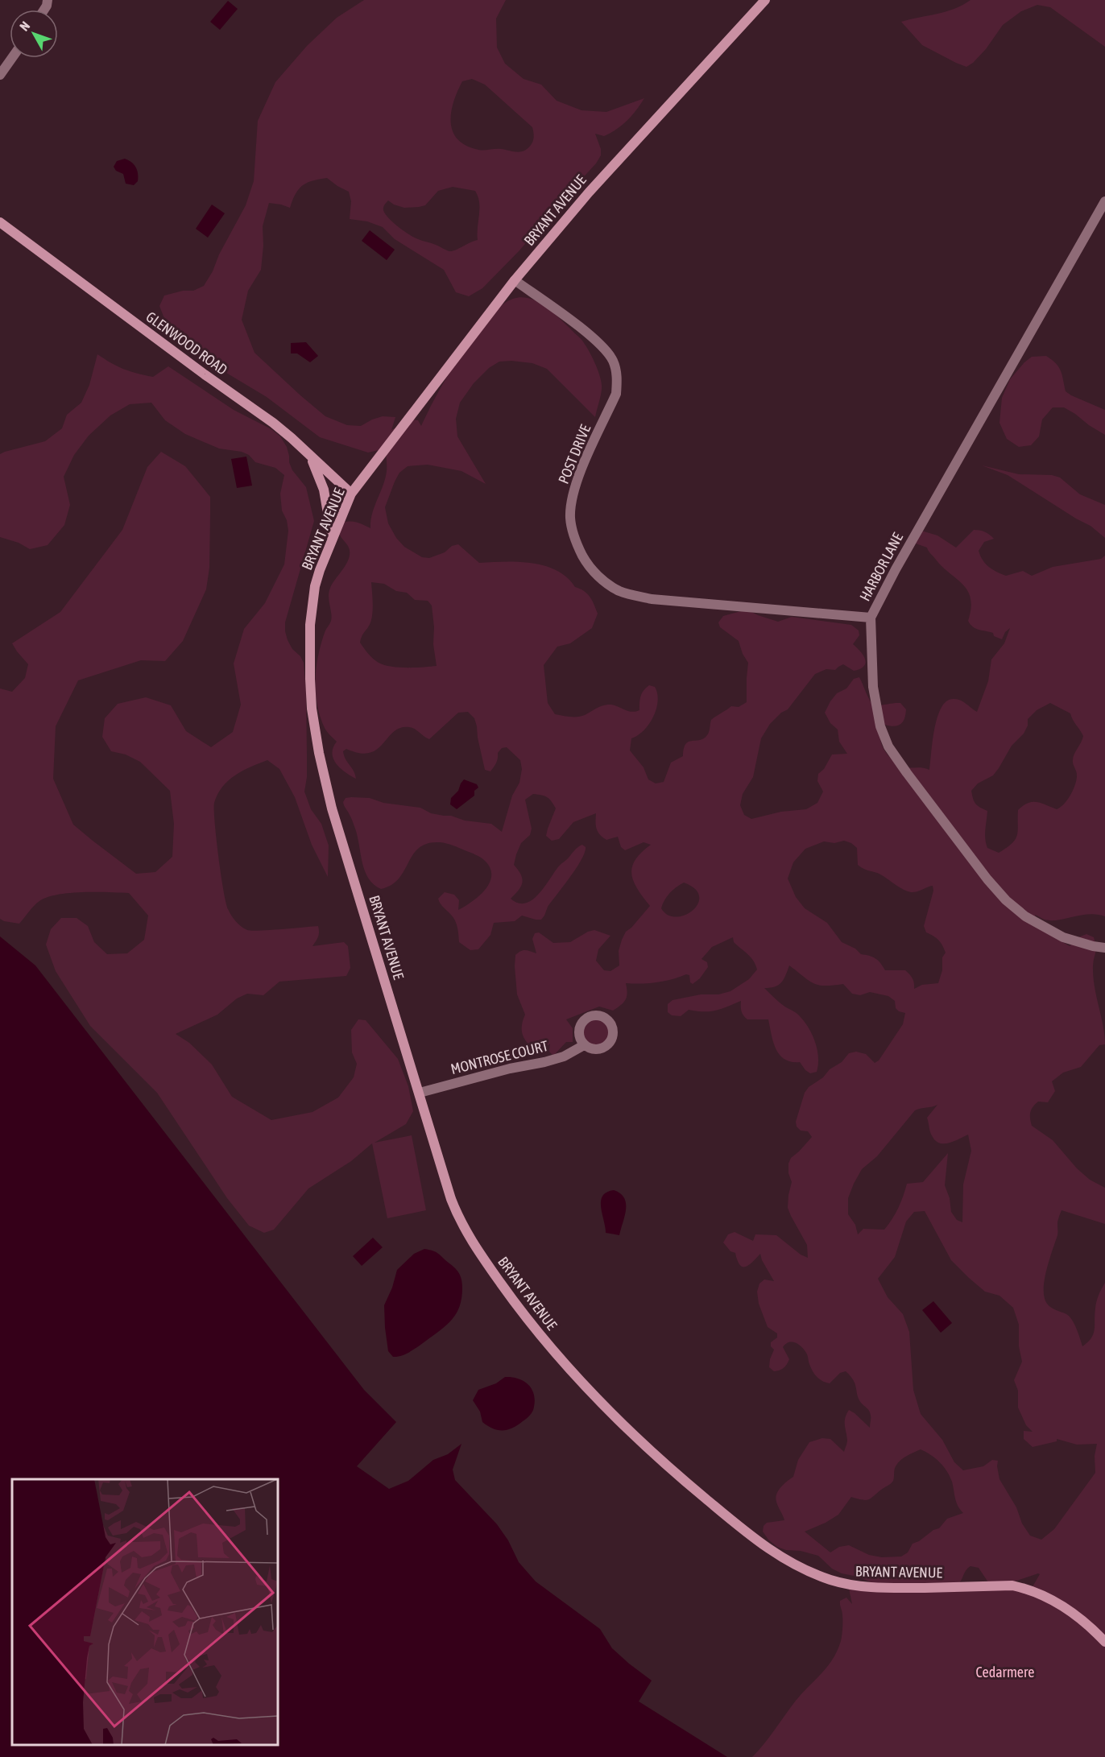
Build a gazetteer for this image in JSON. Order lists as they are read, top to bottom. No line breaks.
{"streets":{"main road":["BRYANT AVENUE","GLENWOOD ROAD"],"street":["POST DRIVE","HARBOR LANE","MONTROSE COURT"]},"crossings":[["BRYANT AVENUE","GLENWOOD ROAD"],["BRYANT AVENUE","POST DRIVE"],["BRYANT AVENUE","MONTROSE COURT"],["POST DRIVE","HARBOR LANE"]],"parks":["Cedarmere"],"north":"top left"}
